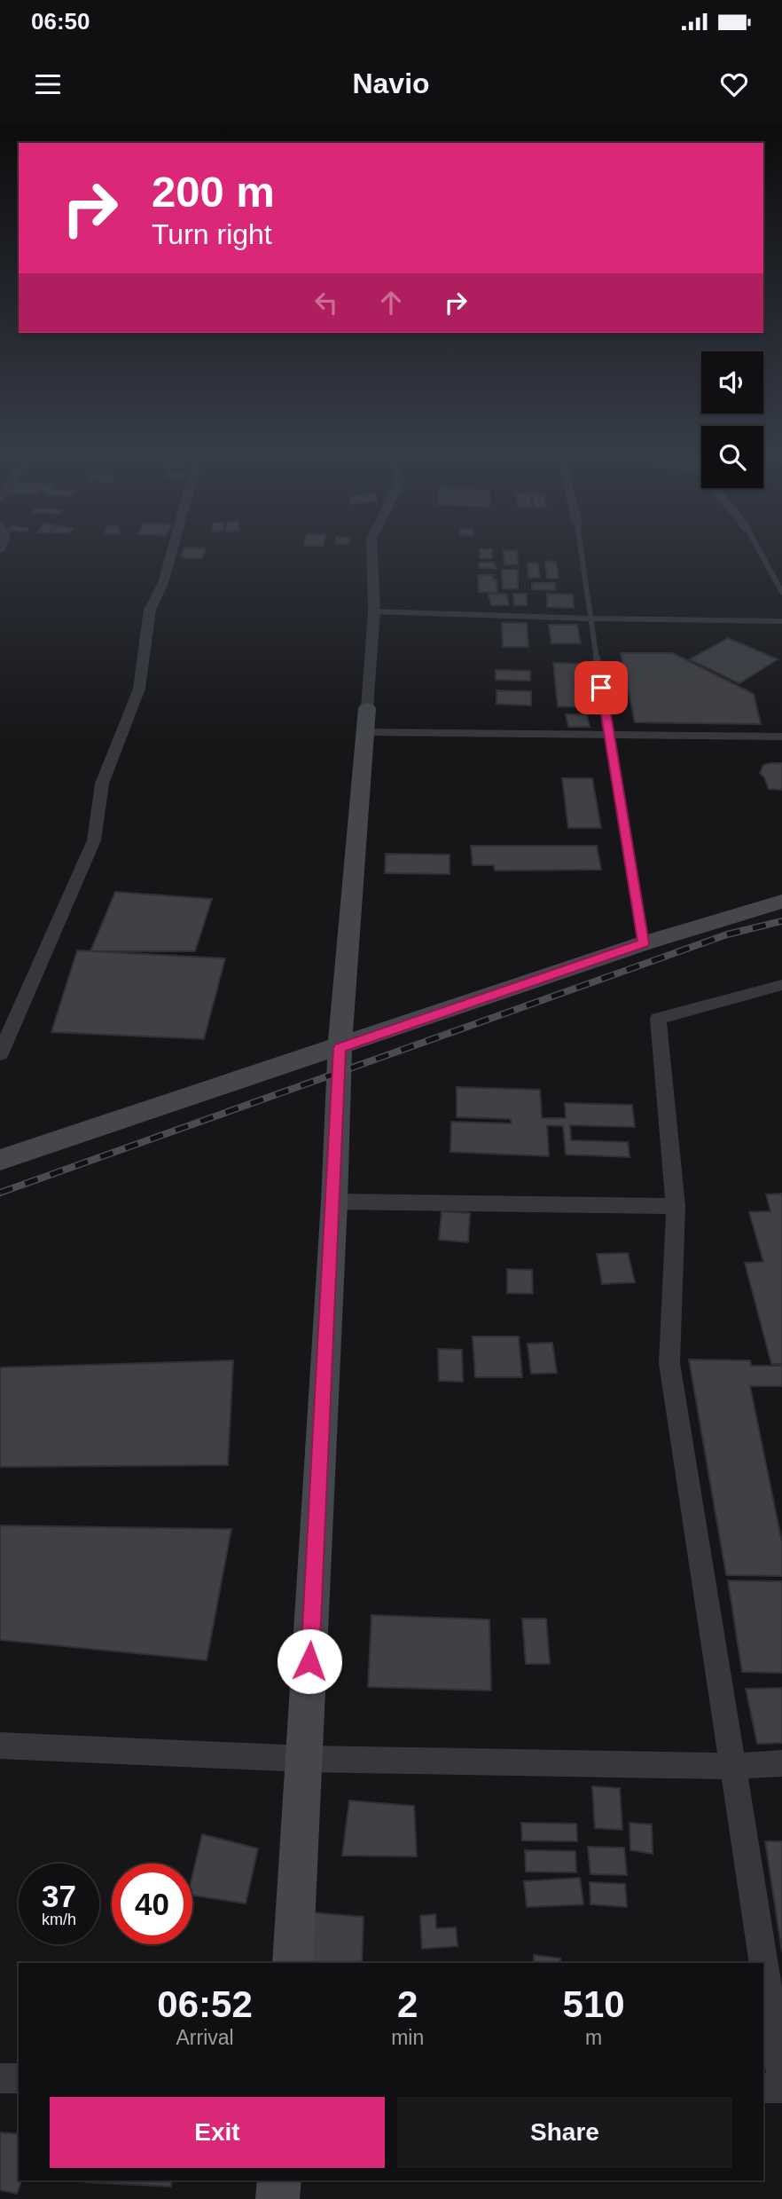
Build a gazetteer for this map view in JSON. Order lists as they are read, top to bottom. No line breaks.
{"page":{"status":"06:50","header":"Navio","turn":["200 m","Turn right"],"speed":"37 km/h","limit":"40","eta":["06:52","Arrival","2","min","510","m"],"buttons":["Exit","Share"]}}
